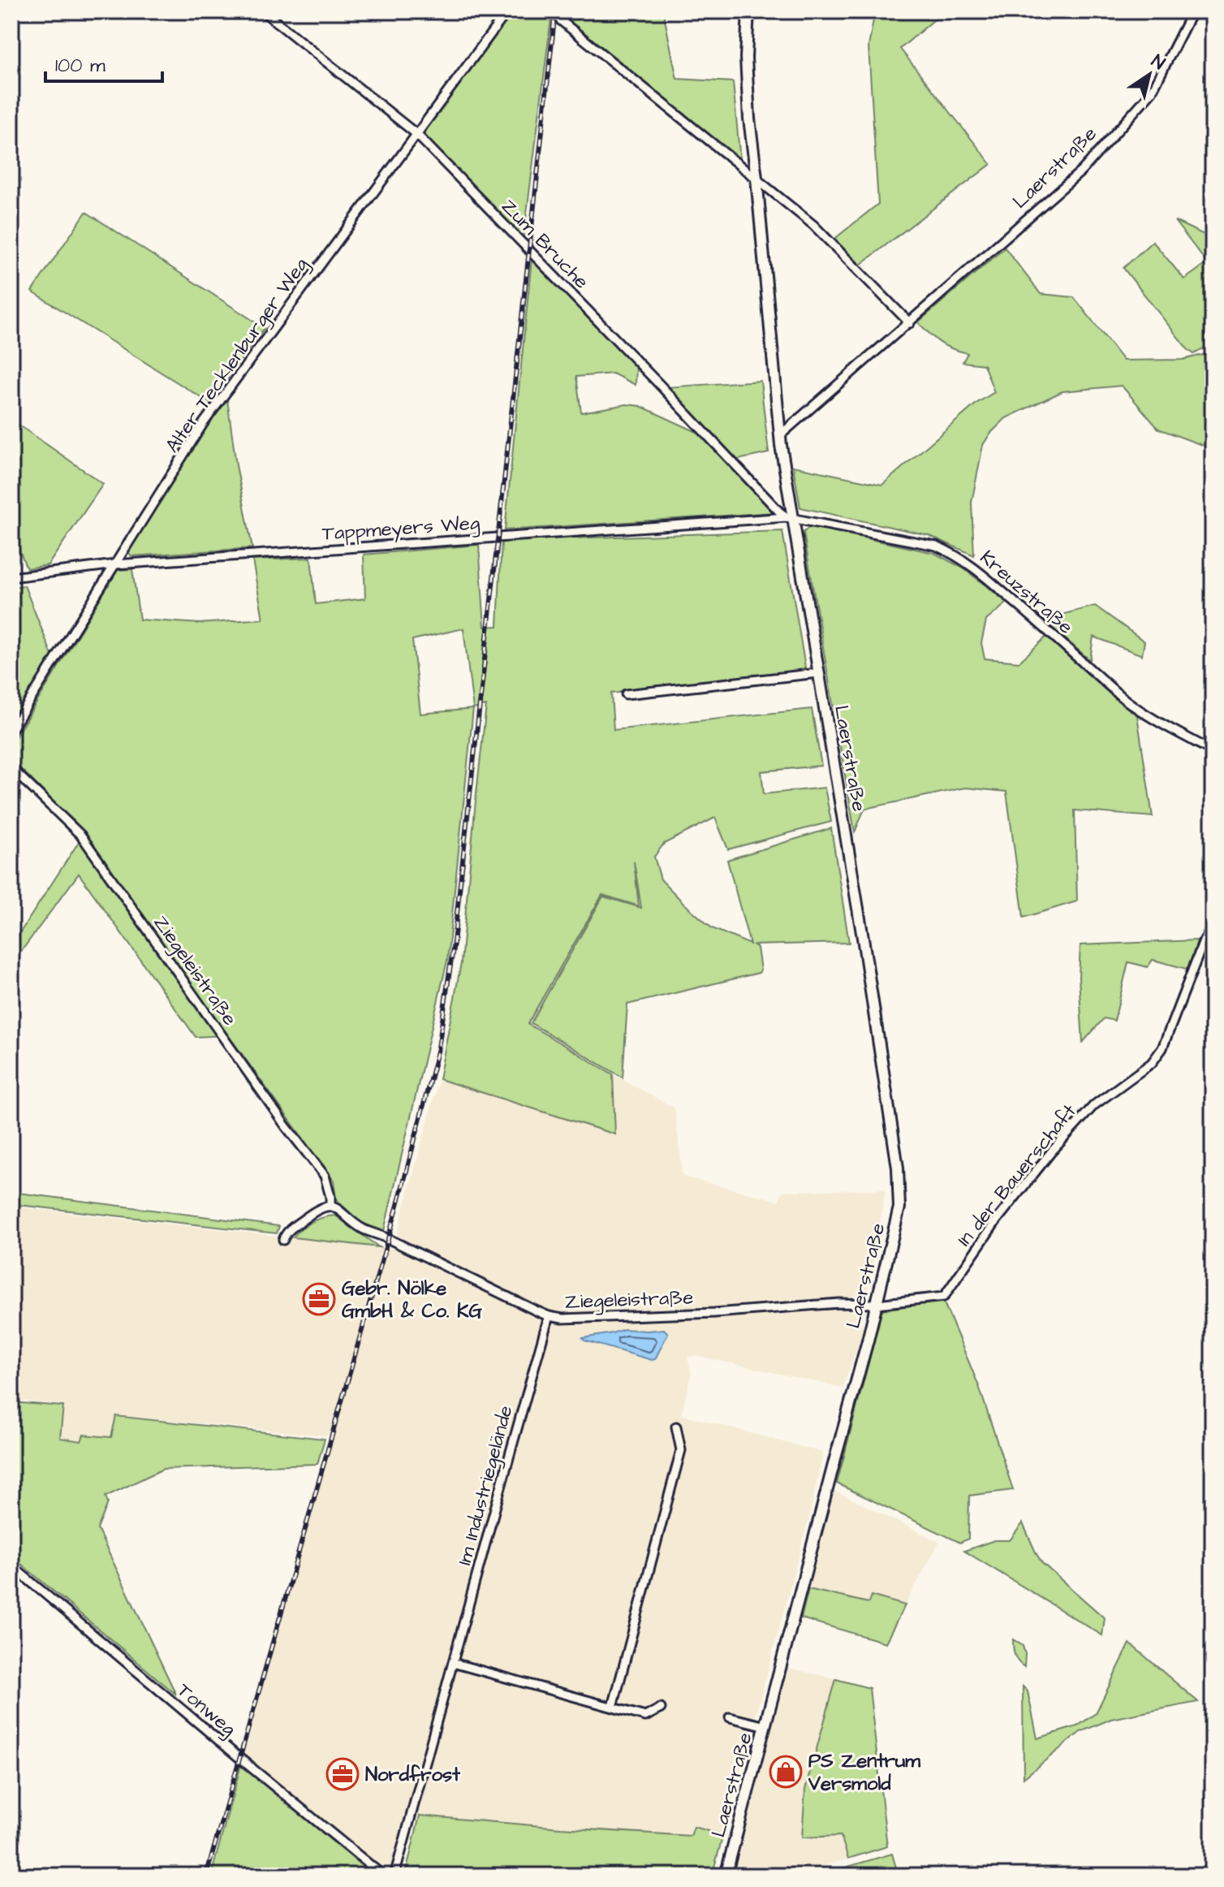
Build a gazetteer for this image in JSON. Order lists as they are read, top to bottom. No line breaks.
{"streets":{"main road":["Laerstraße"],"street":["Zum Bruche","Alter Tecklenburger Weg","Tappmeyers Weg","Kreuzstraße","Ziegeleistraße","In der Bauerschaft","Im Industriegelände","Tonweg"]},"crossings":[["Laerstraße","Zum Bruche"],["Laerstraße","Tappmeyers Weg"],["Laerstraße","Kreuzstraße"],["Laerstraße","Ziegeleistraße"],["Laerstraße","In der Bauerschaft"],["Zum Bruche","Alter Tecklenburger Weg"],["Zum Bruche","Tappmeyers Weg"],["Zum Bruche","Kreuzstraße"],["Alter Tecklenburger Weg","Tappmeyers Weg"],["Tappmeyers Weg","Kreuzstraße"],["Ziegeleistraße","In der Bauerschaft"],["Ziegeleistraße","Im Industriegelände"]],"places":{"office":["Gebr. Nölke GmbH & Co. KG","Nordfrost"],"shop":["PS Zentrum Versmold"]},"scale_bar":"100 m","north":"top right"}
